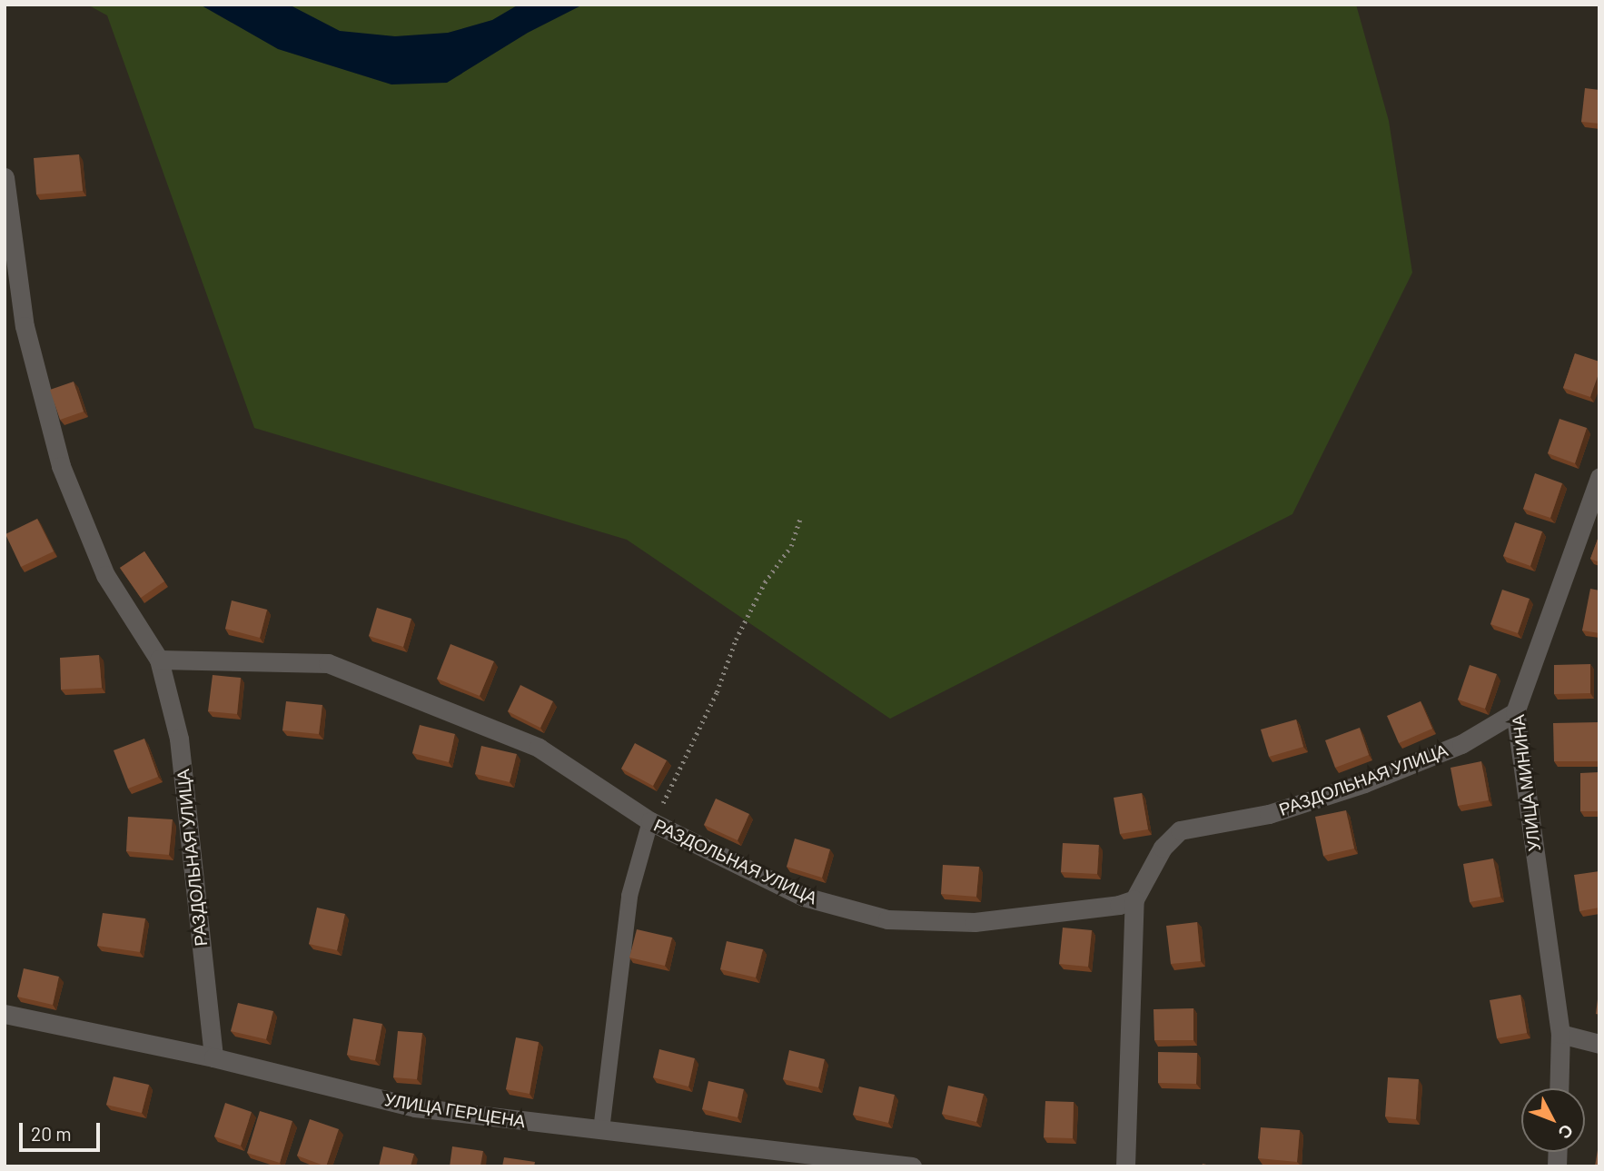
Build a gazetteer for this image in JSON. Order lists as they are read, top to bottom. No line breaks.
{"streets":{"street":["РАЗДОЛЬНАЯ УЛИЦА","УЛИЦА МИНИНА","УЛИЦА ГЕРЦЕНА"]},"crossings":[["РАЗДОЛЬНАЯ УЛИЦА","УЛИЦА МИНИНА"],["РАЗДОЛЬНАЯ УЛИЦА","УЛИЦА ГЕРЦЕНА"]],"scale_bar":"20 m","north":"bottom right"}
